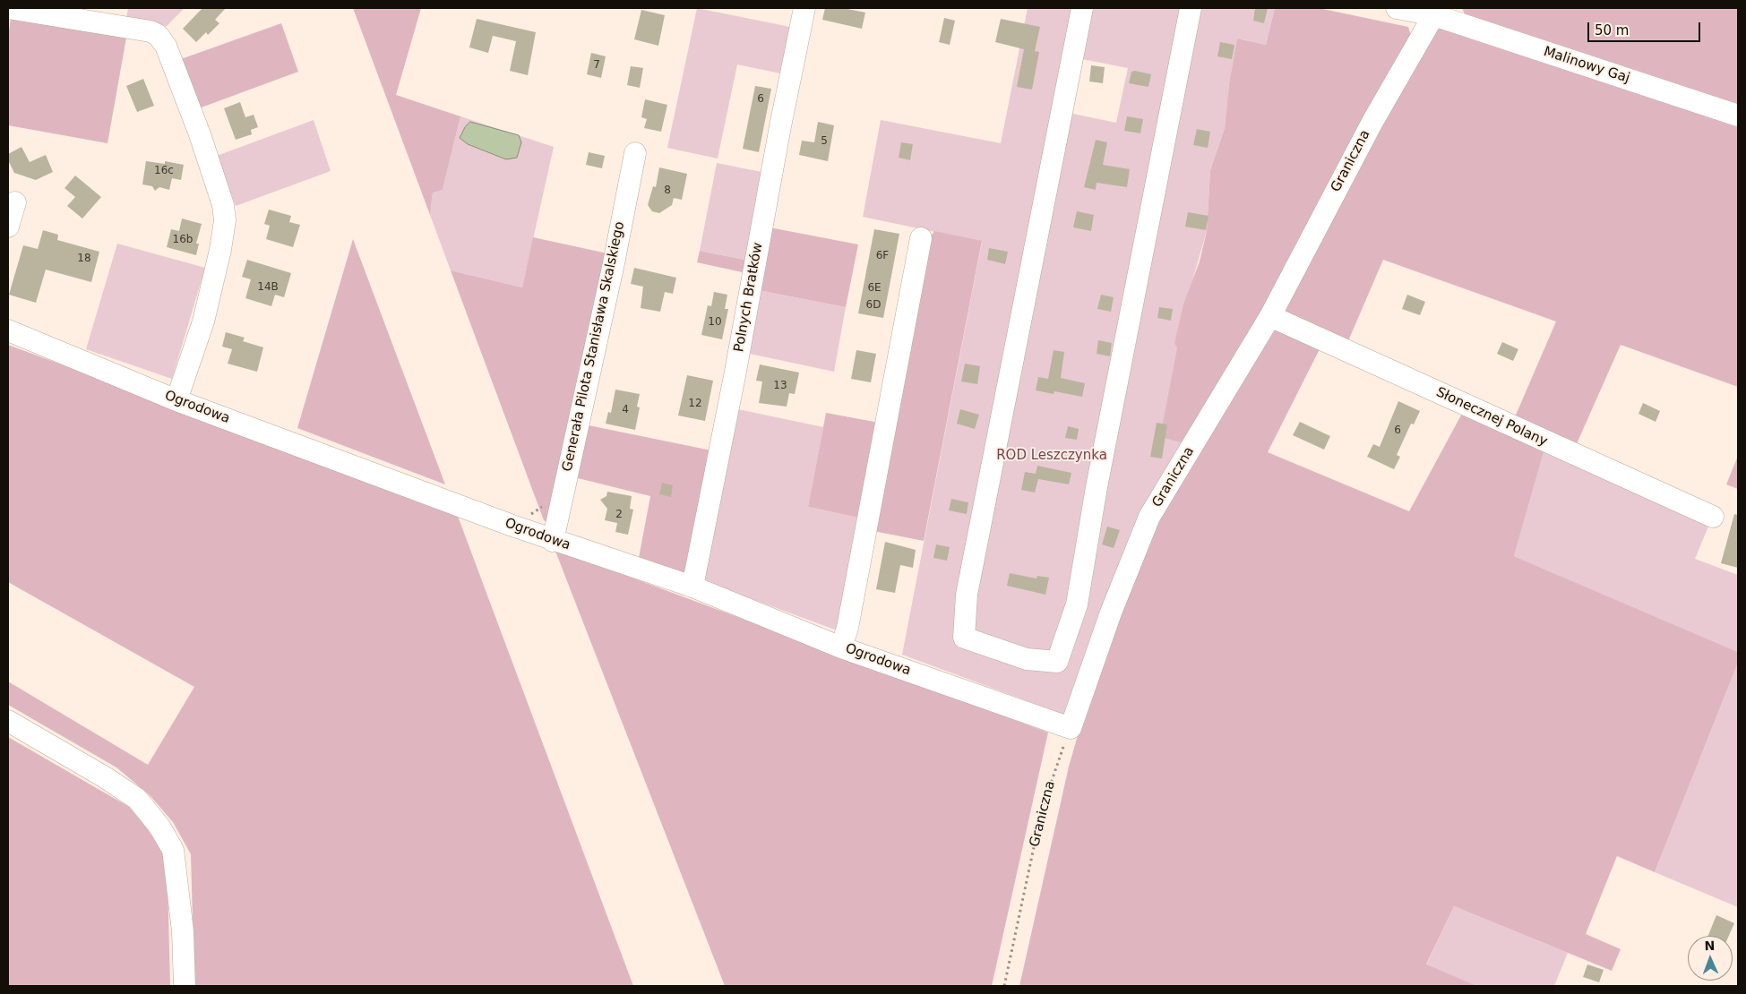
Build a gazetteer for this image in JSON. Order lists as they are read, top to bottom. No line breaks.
{"streets":{"street":["Malinowy Gaj","Graniczna","Polnych Bratków","Generała Pilota Stanisława Skalskiego","Ogrodowa","Słonecznej Polany"]},"crossings":[["Malinowy Gaj","Graniczna"],["Graniczna","Ogrodowa"],["Graniczna","Słonecznej Polany"],["Polnych Bratków","Ogrodowa"],["Generała Pilota Stanisława Skalskiego","Ogrodowa"]],"parks":["ROD Leszczynka"],"house_numbers":["7","6","5","16c","8","16b","6F","18","14B","6E","6D","10","13","12","4","6","2"],"scale_bar":"50 m","north":"top"}
